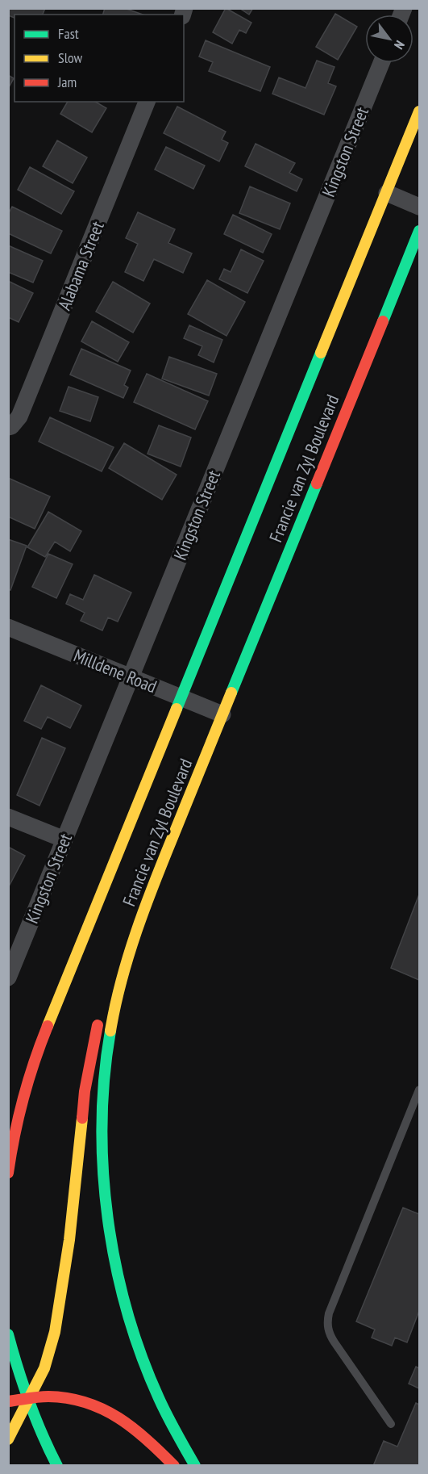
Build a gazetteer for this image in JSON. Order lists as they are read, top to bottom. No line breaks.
{"streets":{"main road":["Francie van Zyl Boulevard"],"street":["Kingston Street","Alabama Street","Milldene Road"]},"crossings":[["Kingston Street","Milldene Road"],["Francie van Zyl Boulevard","Milldene Road"]],"legend":["Fast","Slow","Jam"],"north":"bottom right"}
